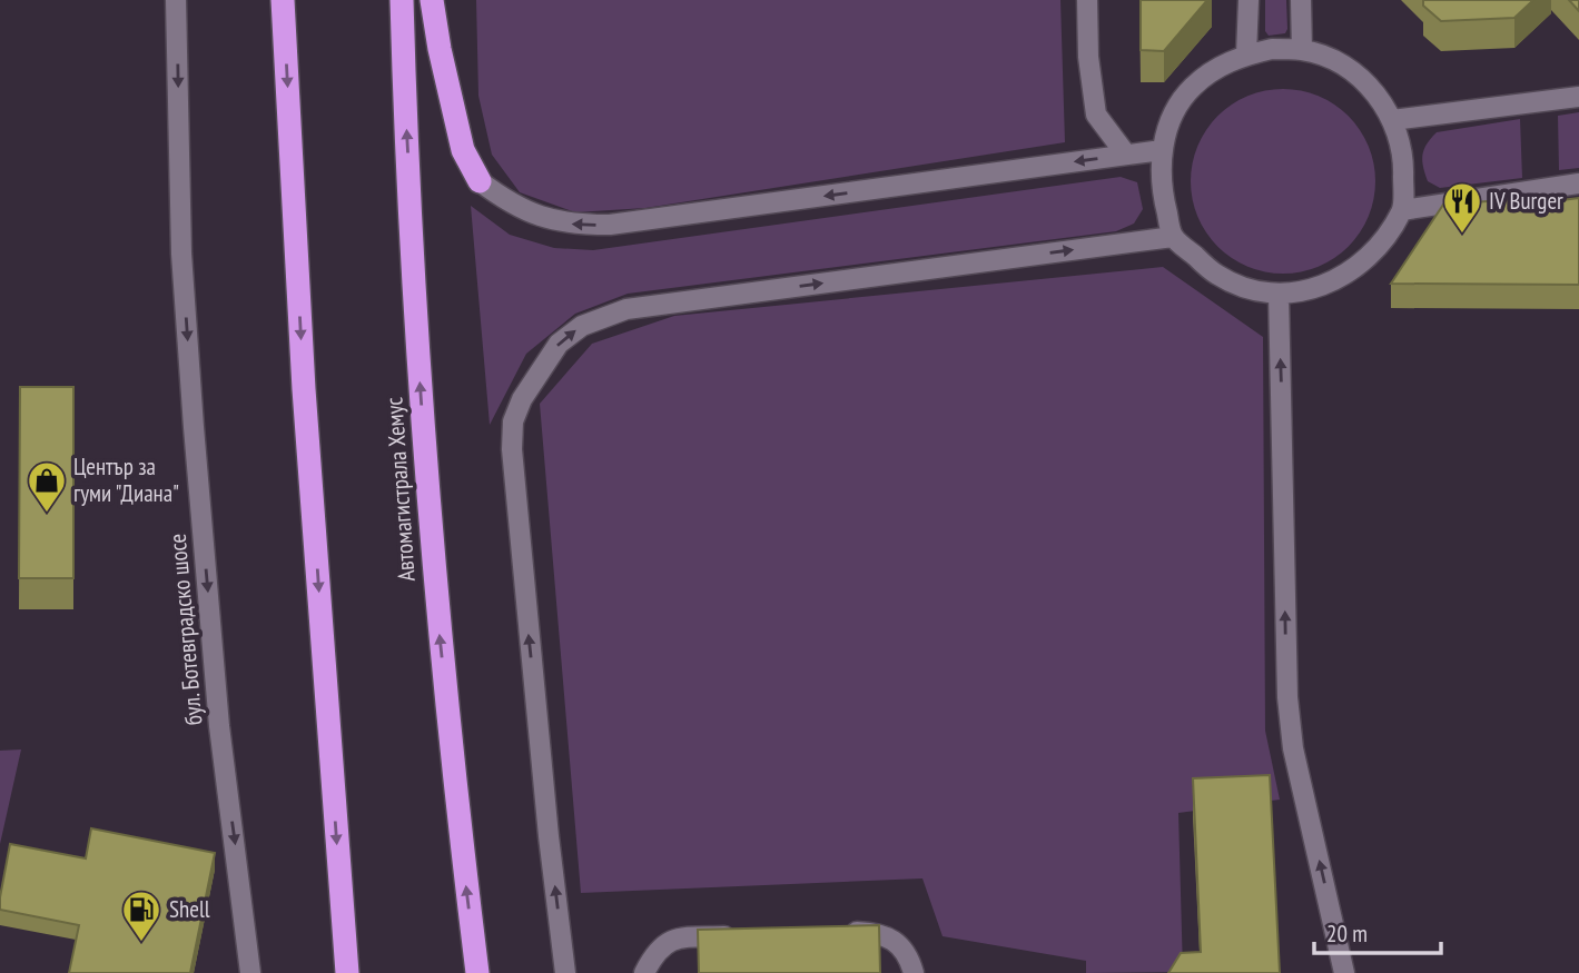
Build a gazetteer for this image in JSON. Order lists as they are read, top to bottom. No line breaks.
{"streets":{"highway":["Автомагистрала Хемус"],"street":["бул. Ботевградско шосе"]},"one_way":["бул. Ботевградско шосе"],"places":{"restaurant":["IV Burger"],"shop":["Център за гуми \"Диана\""],"fuel station":["Shell"]},"scale_bar":"20 m"}
